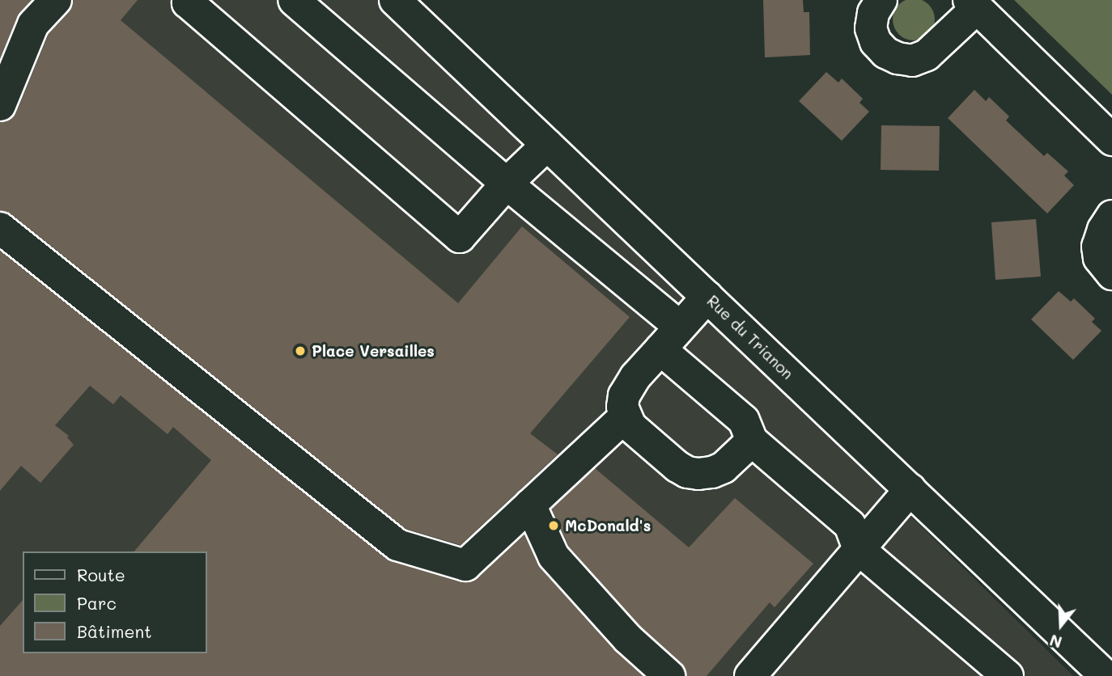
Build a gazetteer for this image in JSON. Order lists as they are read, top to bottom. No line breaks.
{"streets":{"street":["Rue du Trianon"]},"places":["Place Versailles","McDonald's"],"legend":["Route","Parc","Bâtiment"],"north":"bottom"}
